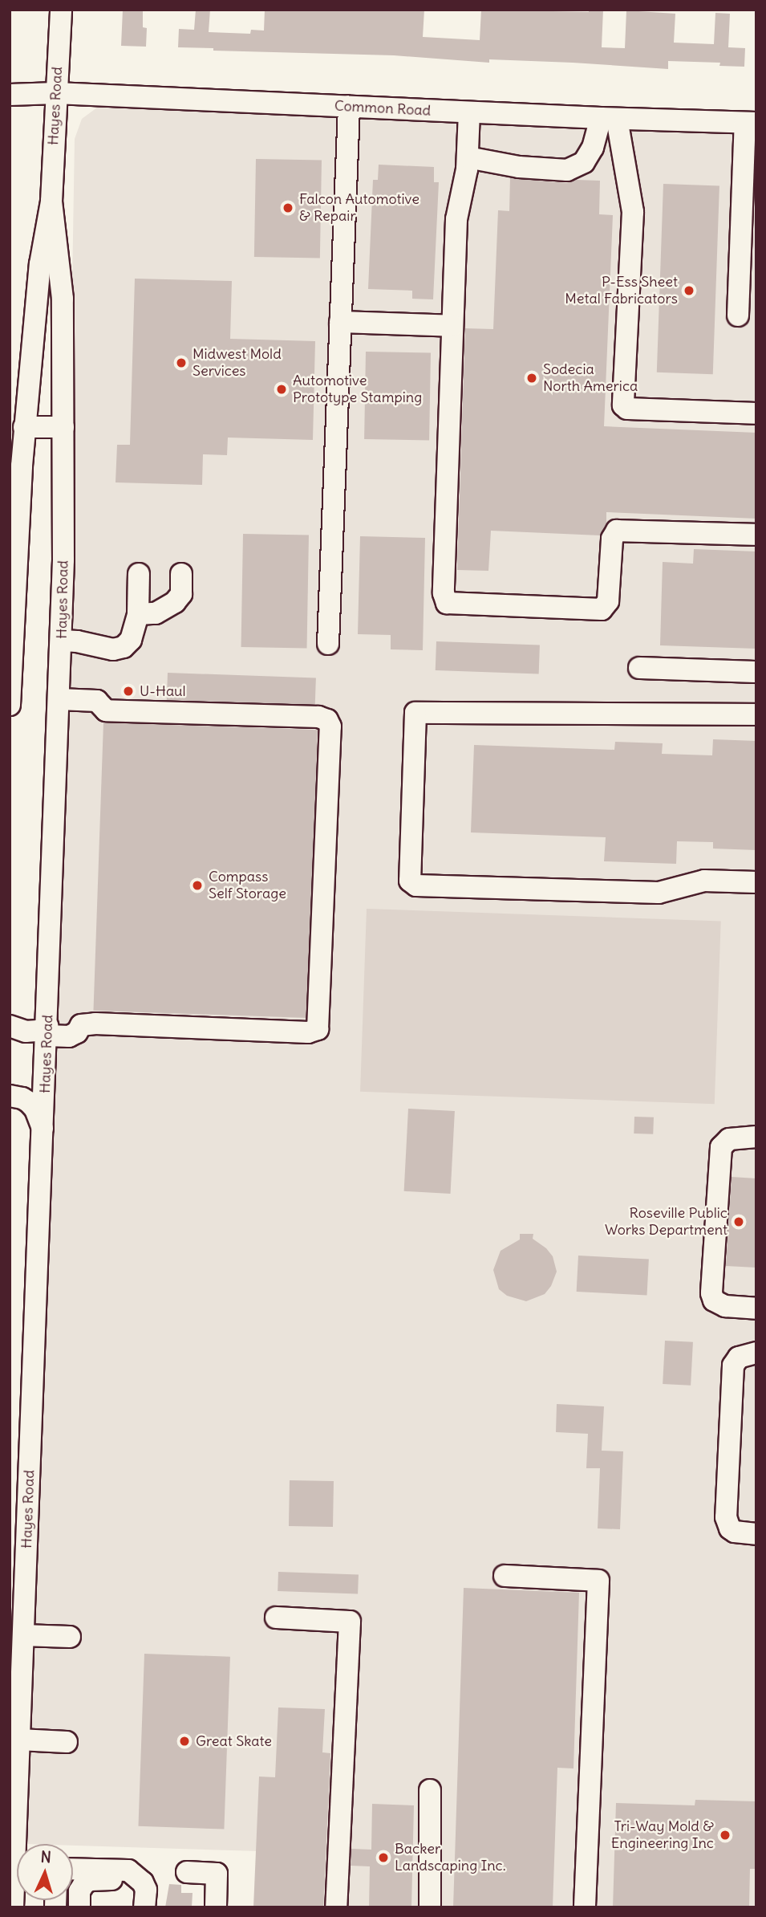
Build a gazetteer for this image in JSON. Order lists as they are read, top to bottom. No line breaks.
{"streets":{"street":["Hayes Road","Common Road"]},"crossings":[["Hayes Road","Common Road"]],"places":["Falcon Automotive & Repair","P-Ess Sheet Metal Fabricators","Midwest Mold Services","Sodecia North America","Automotive Prototype Stamping","U-Haul","Compass Self Storage","Roseville Public Works Department","Great Skate","Tri-Way Mold & Engineering Inc","Backer Landscaping Inc."],"north":"top"}
